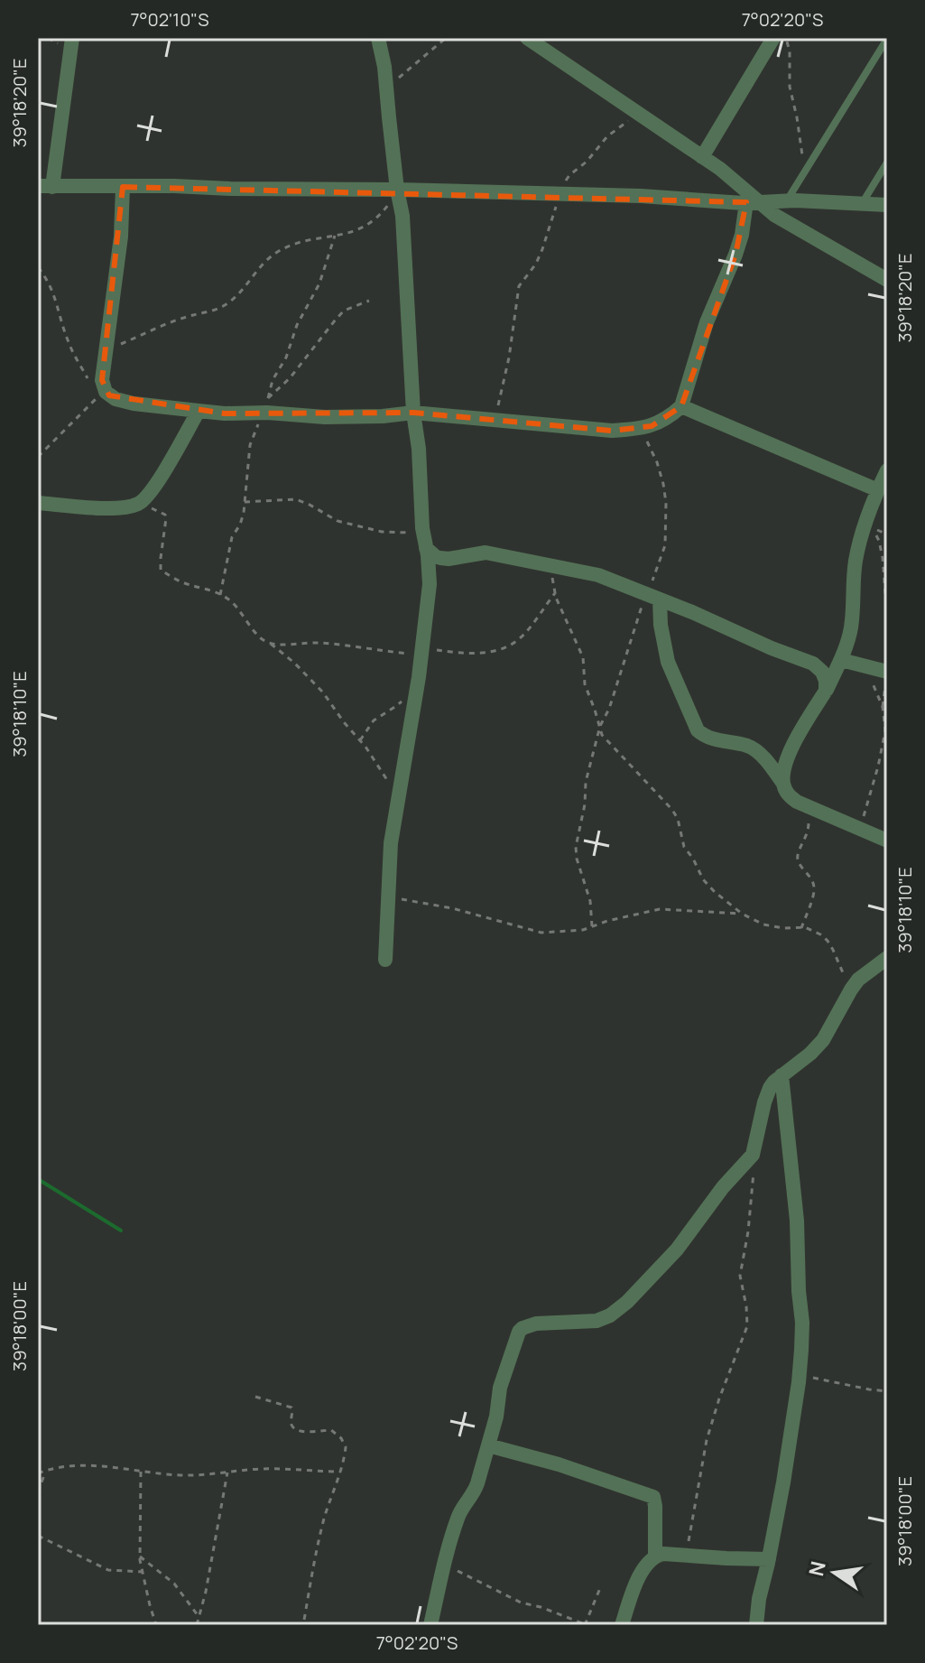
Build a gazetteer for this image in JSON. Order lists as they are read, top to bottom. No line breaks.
{"north":"left","coordinates":["7°02'10\"S","7°02'20\"S","39°18'20\"E","39°18'10\"E","39°18'00\"E"]}
